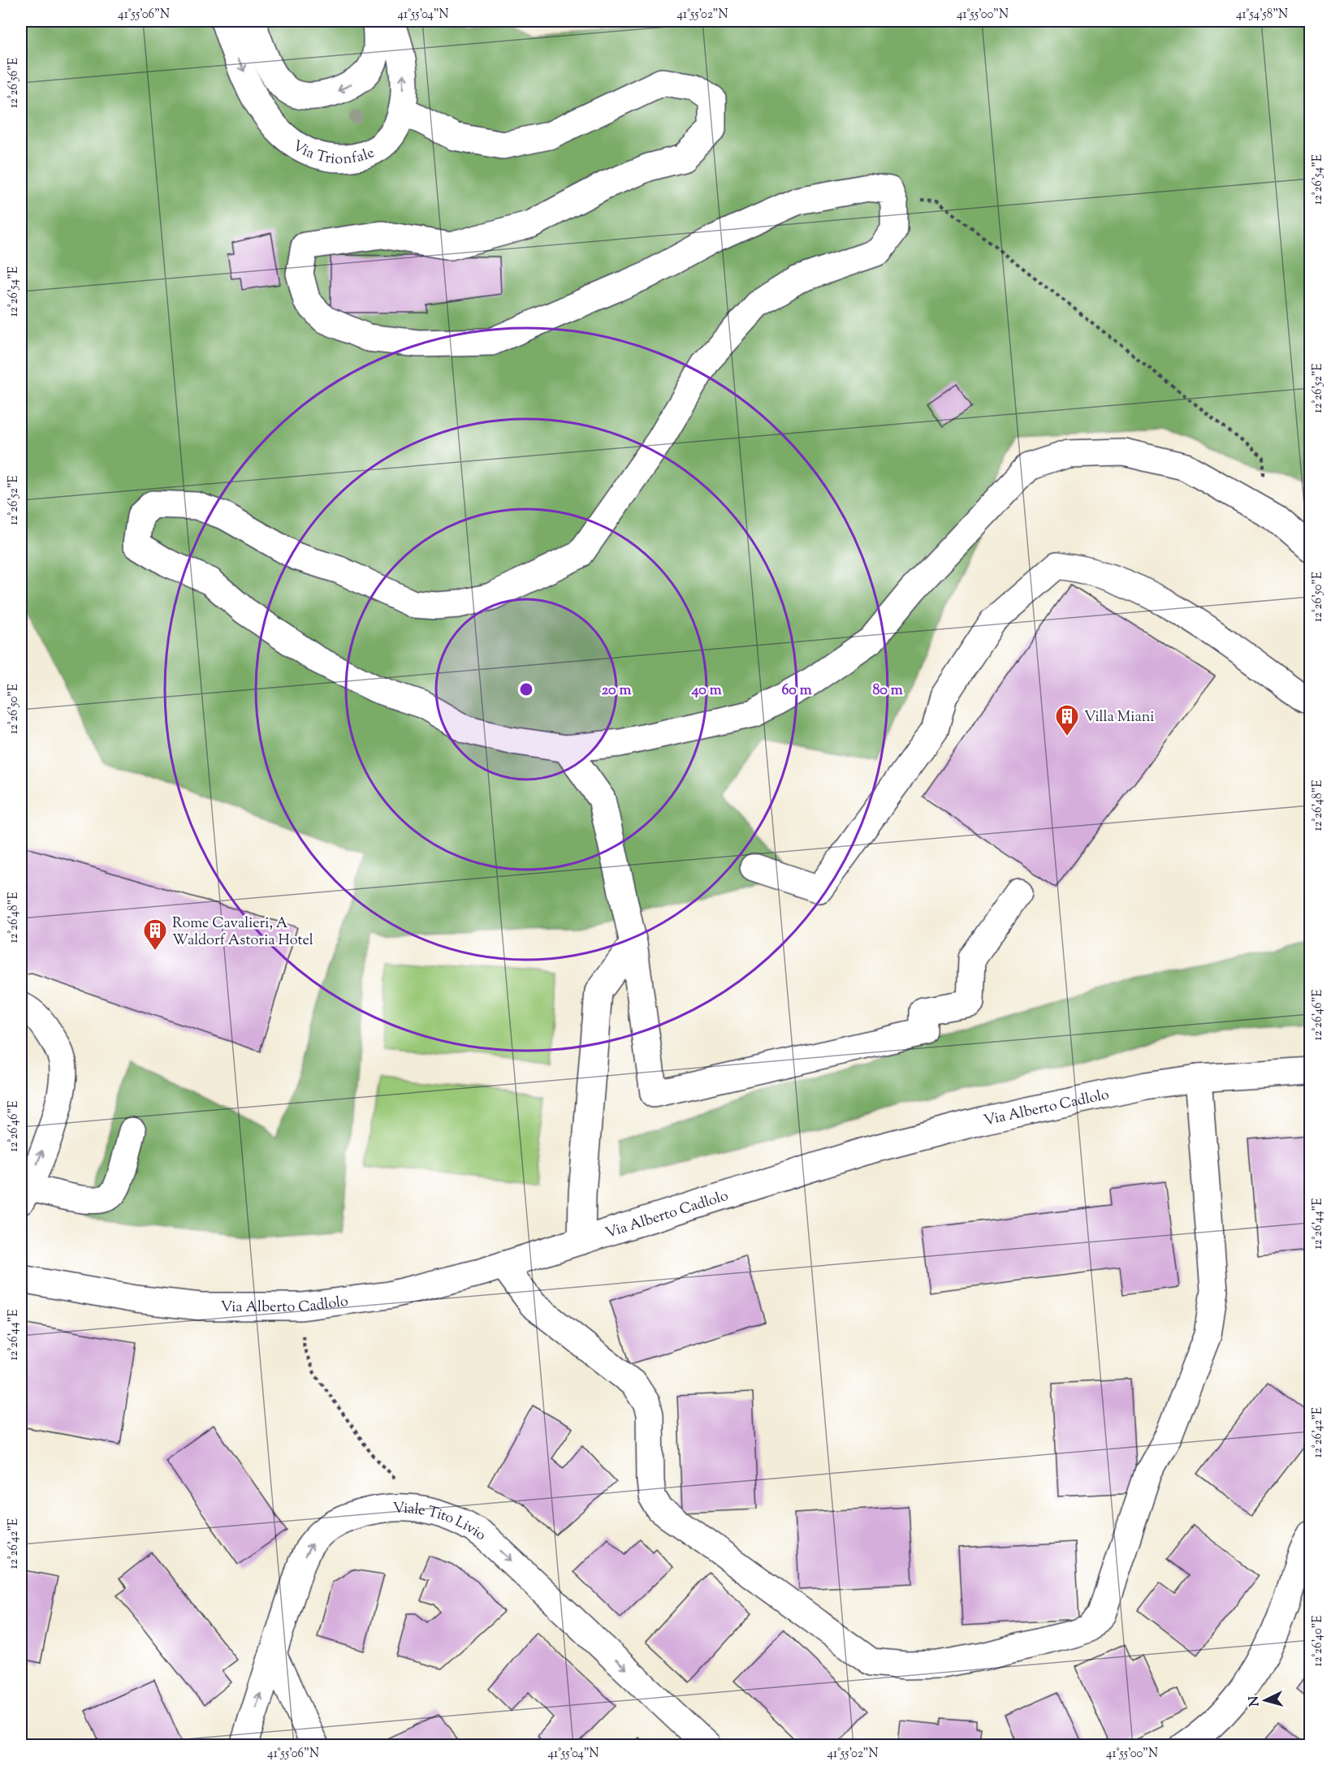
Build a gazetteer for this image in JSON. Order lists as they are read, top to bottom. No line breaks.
{"streets":{"street":["Via Trionfale","Via Alberto Cadlolo","Viale Tito Livio"]},"places":{"building":["Villa Miani","Rome Cavalieri, A Waldorf Astoria Hotel"]},"north":"left","coordinates":["41°55'06\"N","41°55'04\"N","41°55'02\"N","41°55'00\"N","41°54'58\"N","12°26'56\"E","12°26'54\"E","12°26'52\"E","12°26'50\"E","12°26'48\"E","12°26'46\"E","12°26'44\"E","12°26'42\"E","12°26'40\"E"],"rings":["20 m","40 m","60 m","80 m"]}
